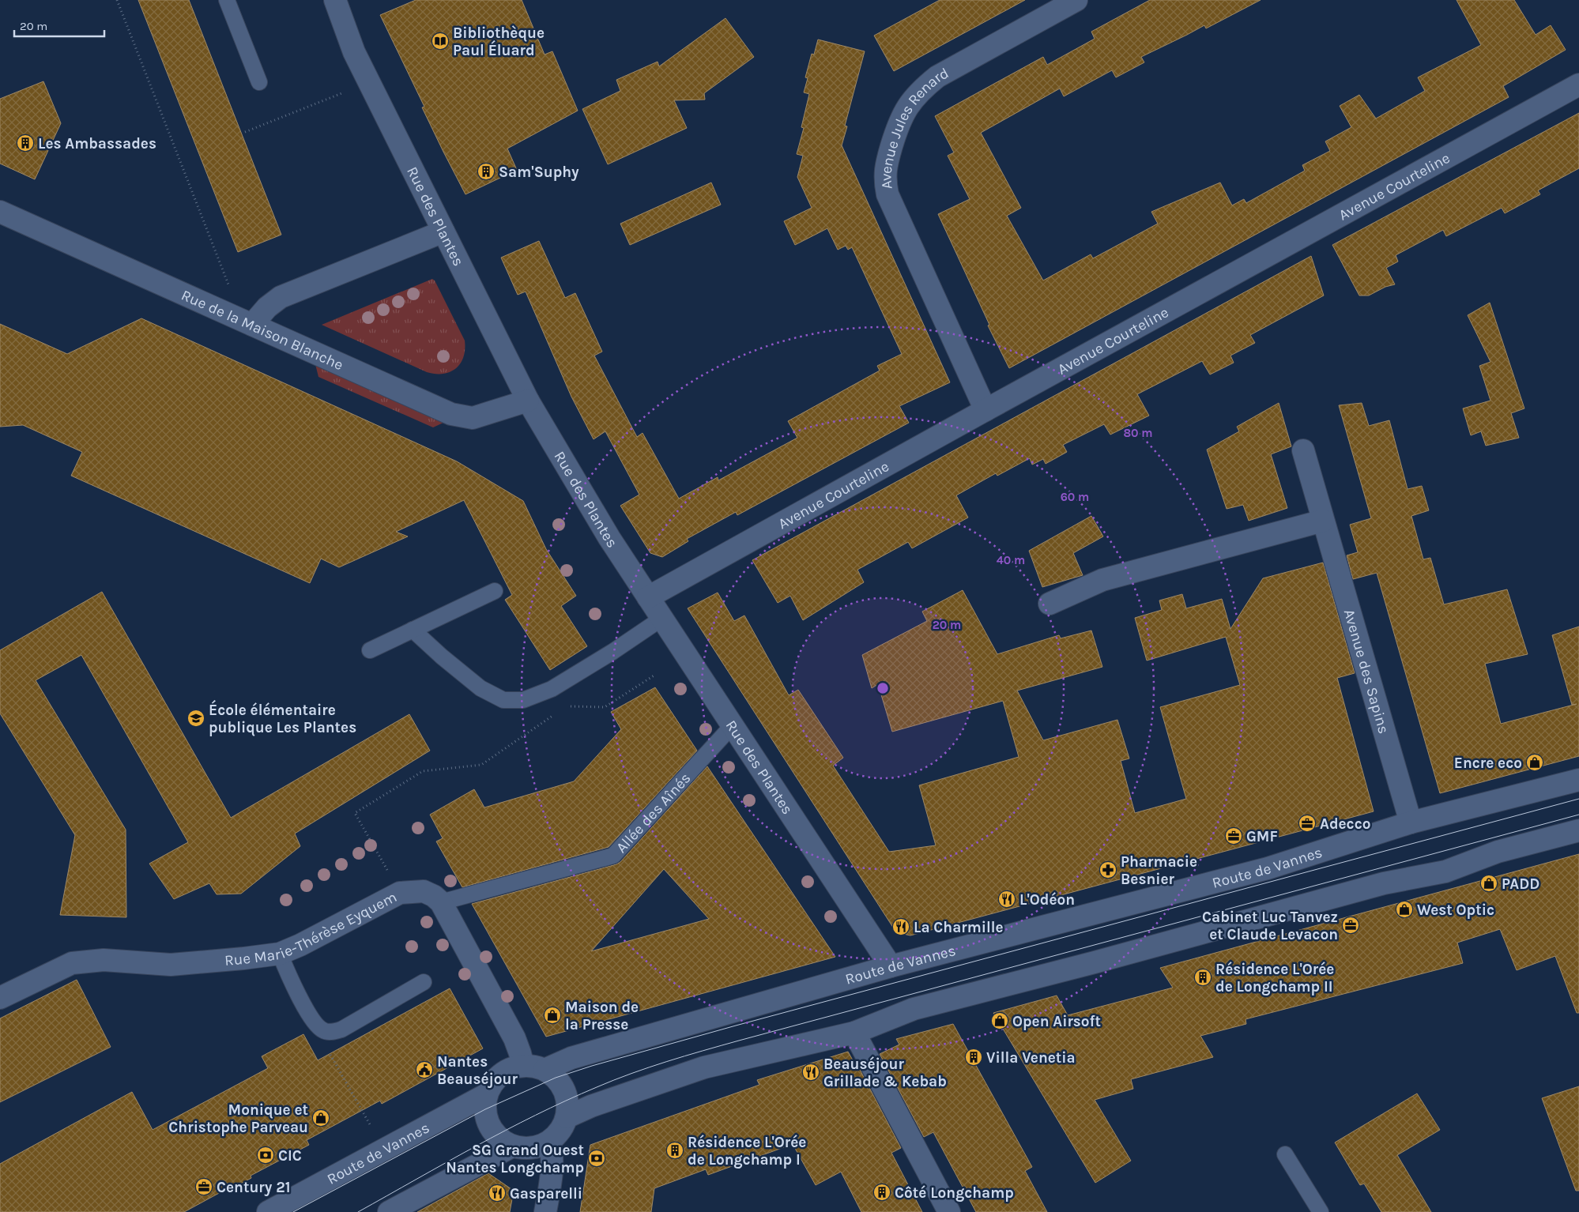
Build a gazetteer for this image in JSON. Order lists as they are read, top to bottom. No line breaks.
{"streets":{"street":["Avenue Jules Renard","Avenue Courteline","Rue des Plantes","Rue de la Maison Blanche","Avenue des Sapins","Route de Vannes","Rue Marie-Thérèse Eyquem"],"lane":["Allée des Aînés"]},"crossings":[["Avenue Jules Renard","Avenue Courteline"],["Avenue Courteline","Rue des Plantes"],["Rue des Plantes","Rue de la Maison Blanche"],["Rue des Plantes","Allée des Aînés"],["Rue des Plantes","Route de Vannes"],["Avenue des Sapins","Route de Vannes"],["Allée des Aînés","Rue Marie-Thérèse Eyquem"],["Route de Vannes","Rue Marie-Thérèse Eyquem"]],"places":{"library":["Bibliothèque Paul Éluard"],"building":["Les Ambassades","Sam'Suphy","Résidence L'Orée de Longchamp II","Villa Venetia","Résidence L'Orée de Longchamp I","Côté Longchamp"],"school or university":["École élémentaire publique Les Plantes"],"shop":["Encre eco","PADD","West Optic","Maison de la Presse","Open Airsoft","Monique et Christophe Parveau"],"office":["Adecco","GMF","Cabinet Luc Tanvez et Claude Levacon","Century 21"],"pharmacy":["Pharmacie Besnier"],"restaurant":["L'Odéon","La Charmille","Beauséjour Grillade & Kebab","Gasparelli"],"public building":["Nantes Beauséjour"],"bank":["CIC","SG Grand Ouest Nantes Longchamp"]},"scale_bar":"20 m","rings":["80 m","60 m","40 m","20 m"]}
